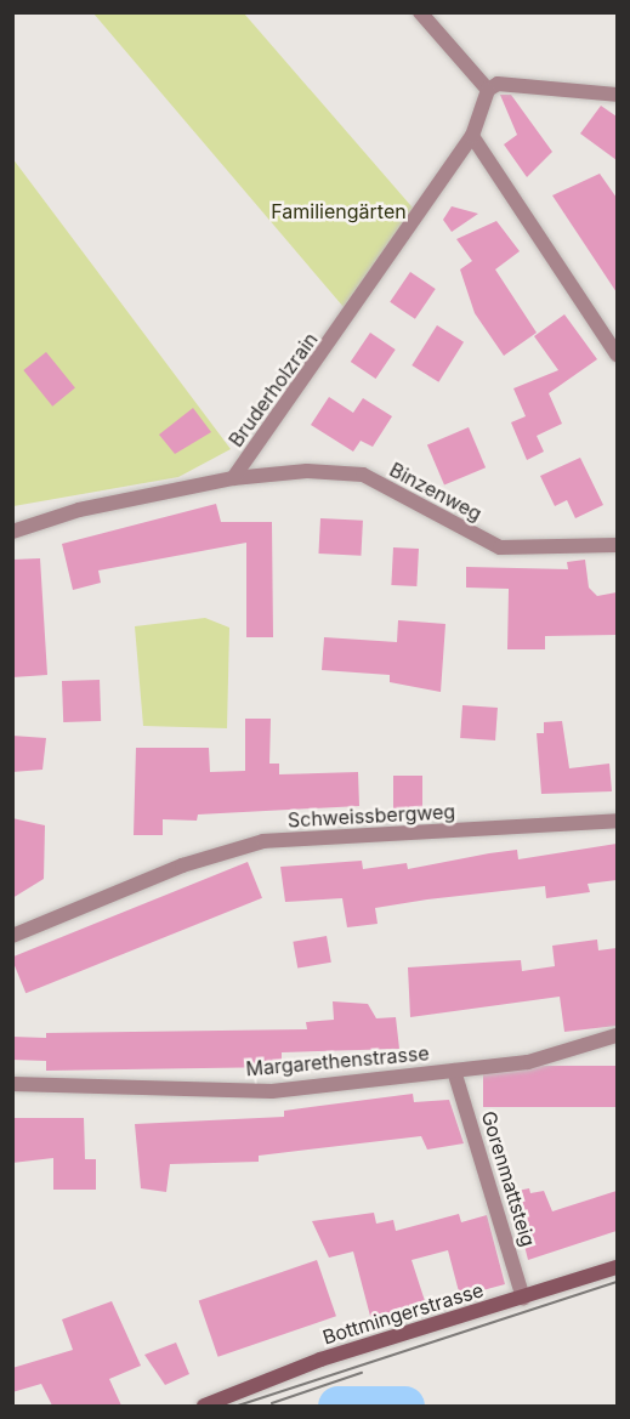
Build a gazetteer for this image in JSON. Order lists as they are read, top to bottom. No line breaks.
{"streets":{"main road":["Bottmingerstrasse"],"street":["Bruderholzrain","Binzenweg","Schweissbergweg","Margarethenstrasse","Gorenmattsteig"]},"crossings":[["Bruderholzrain","Binzenweg"],["Margarethenstrasse","Gorenmattsteig"],["Gorenmattsteig","Bottmingerstrasse"]],"parks":["Familiengärten"]}
